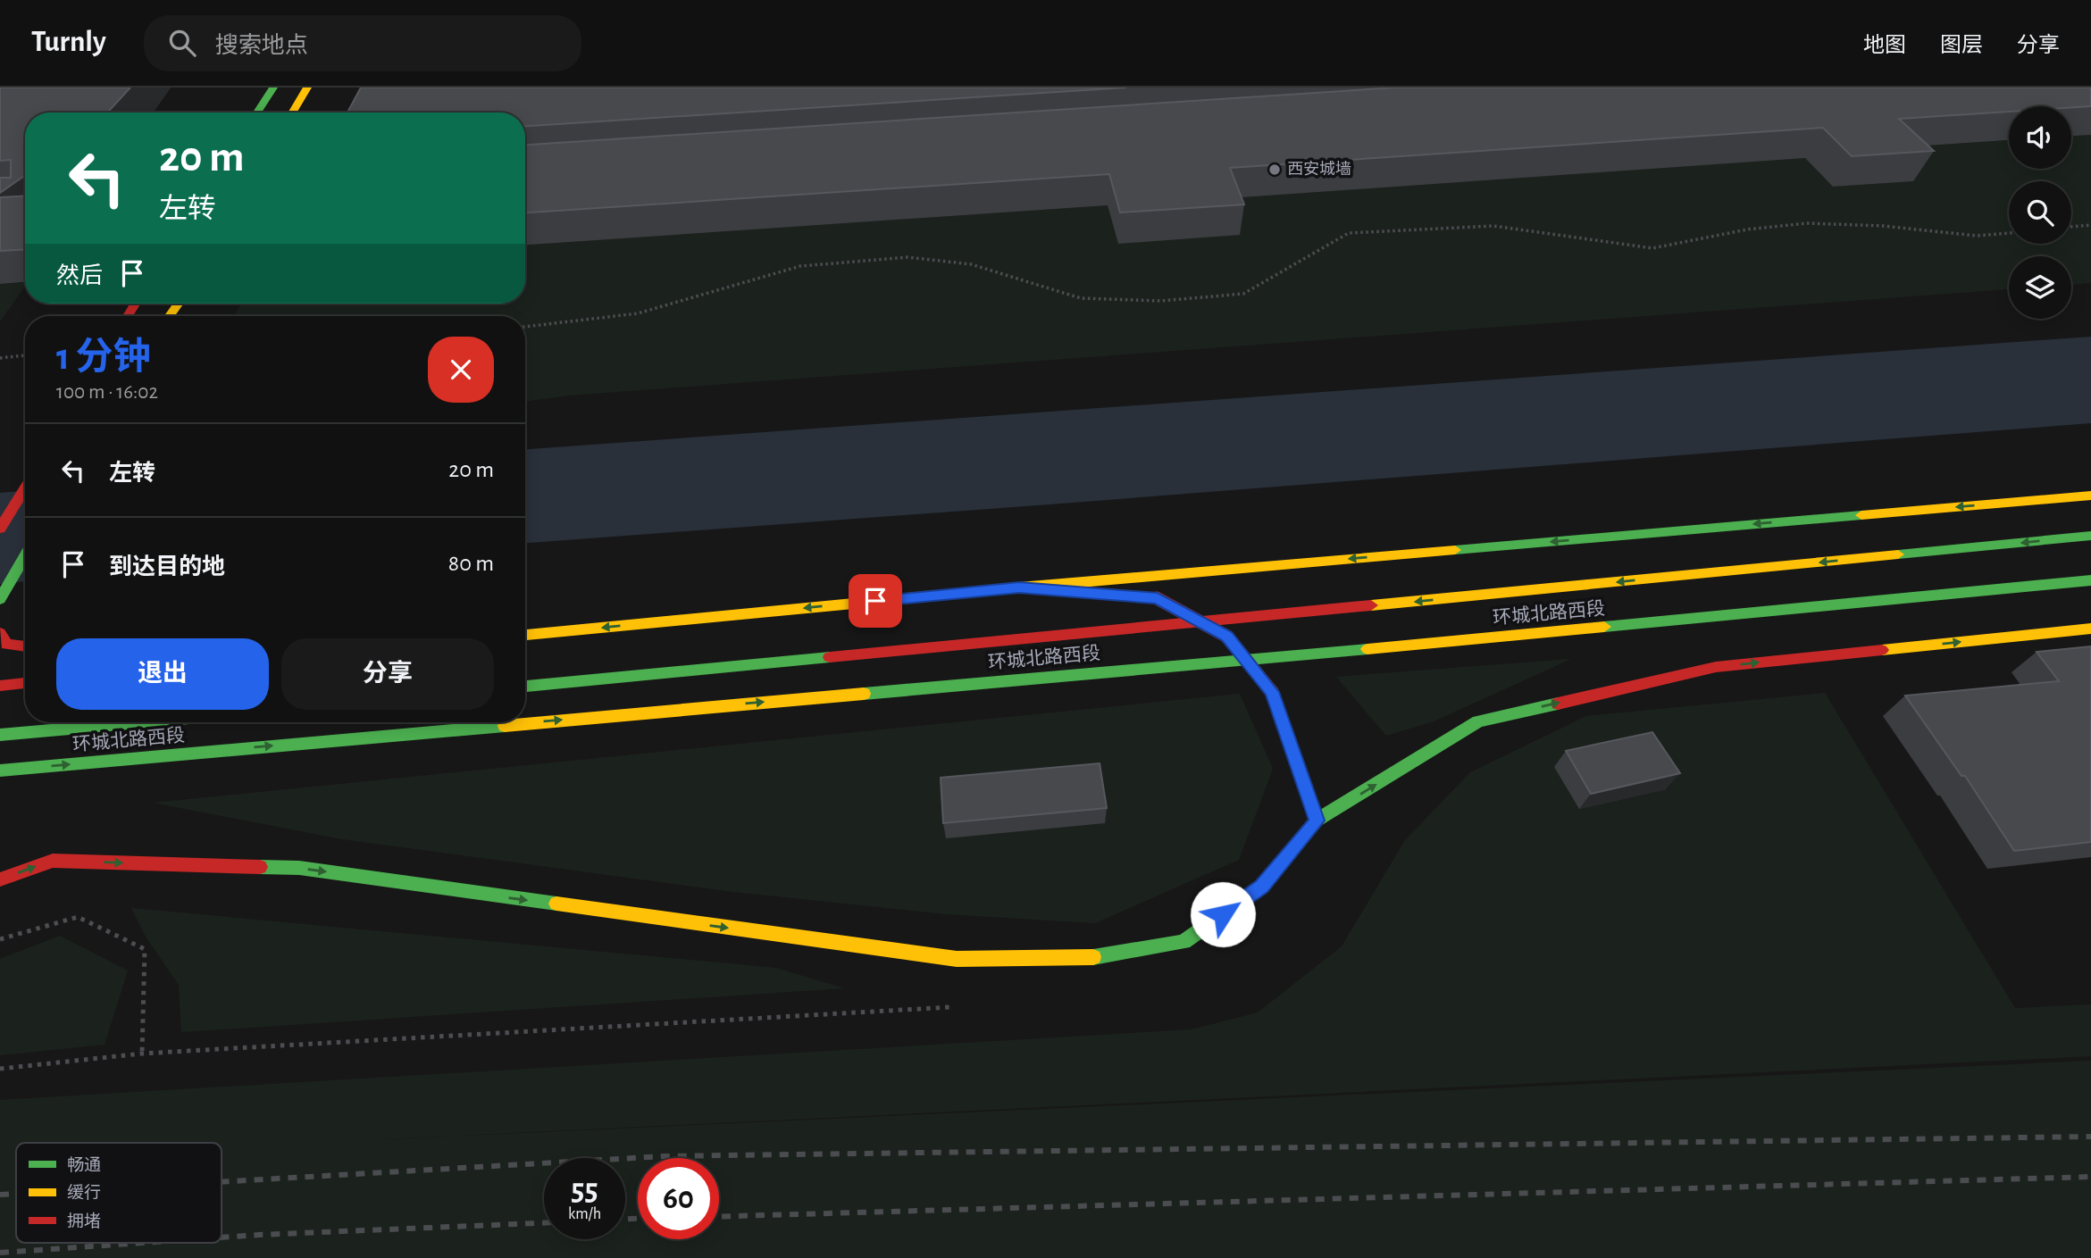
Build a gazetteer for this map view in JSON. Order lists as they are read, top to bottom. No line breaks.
{"streets":{"main road":["环城北路西段"]},"places":["西安城墙"],"legend":["畅通","缓行","拥堵"],"page":{"header":"Turnly","search":"搜索地点","nav":["地图","图层","分享"],"turn":["20 m","左转"],"then":"然后","heading":["1 分钟","100 m · 16:02"],"list":[{"name":"左转","value":"20 m"},{"name":"到达目的地","value":"80 m"}],"buttons":["退出","分享"],"speed":"55 km/h","limit":"60"}}
